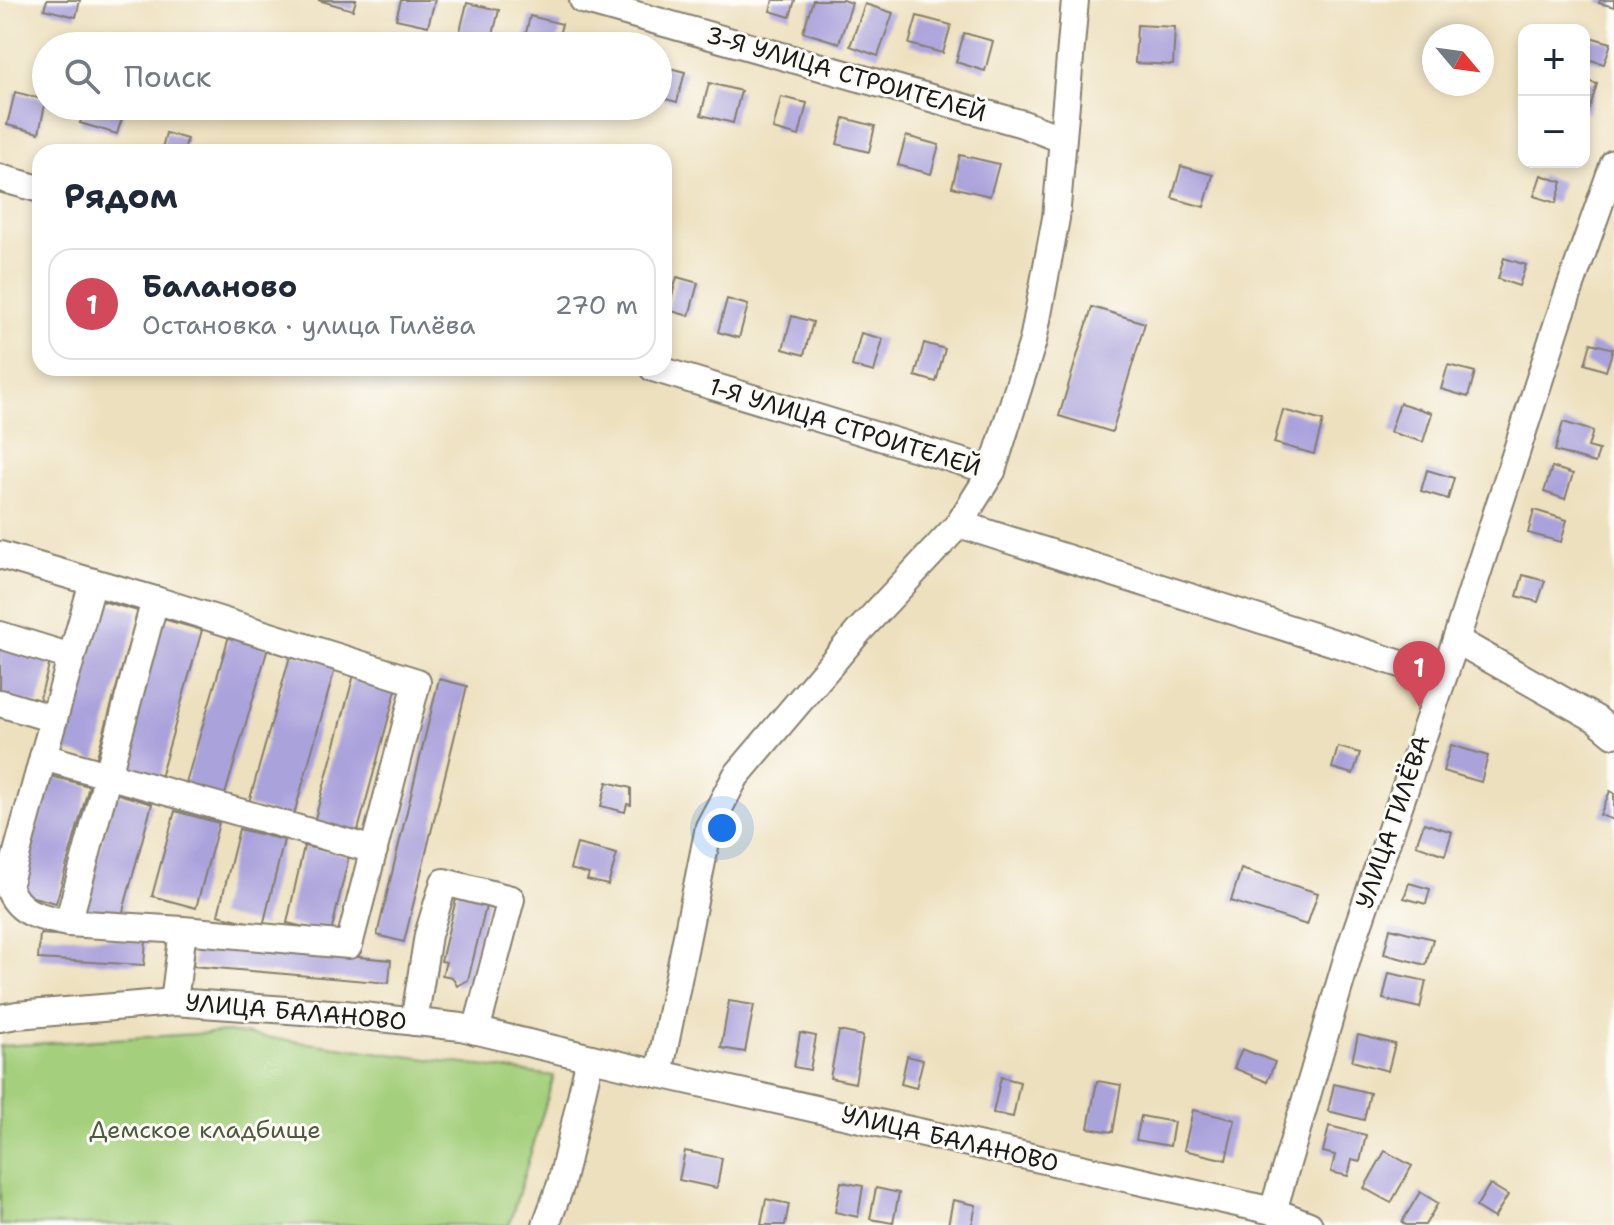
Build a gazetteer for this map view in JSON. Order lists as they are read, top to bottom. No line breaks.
{"streets":{"street":["3-Я УЛИЦА СТРОИТЕЛЕЙ","1-Я УЛИЦА СТРОИТЕЛЕЙ","УЛИЦА ГИЛЁВА","УЛИЦА БАЛАНОВО"]},"crossings":[["УЛИЦА ГИЛЁВА","УЛИЦА БАЛАНОВО"]],"parks":["Демское кладбище"],"north":"bottom right","page":{"map_buttons":["+","−"],"search":"Поиск","heading":"Рядом","list":[{"mark":"1","name":"Баланово","note":"Остановка · улица Гилёва","value":"270 m"}],"pins":"1"}}
